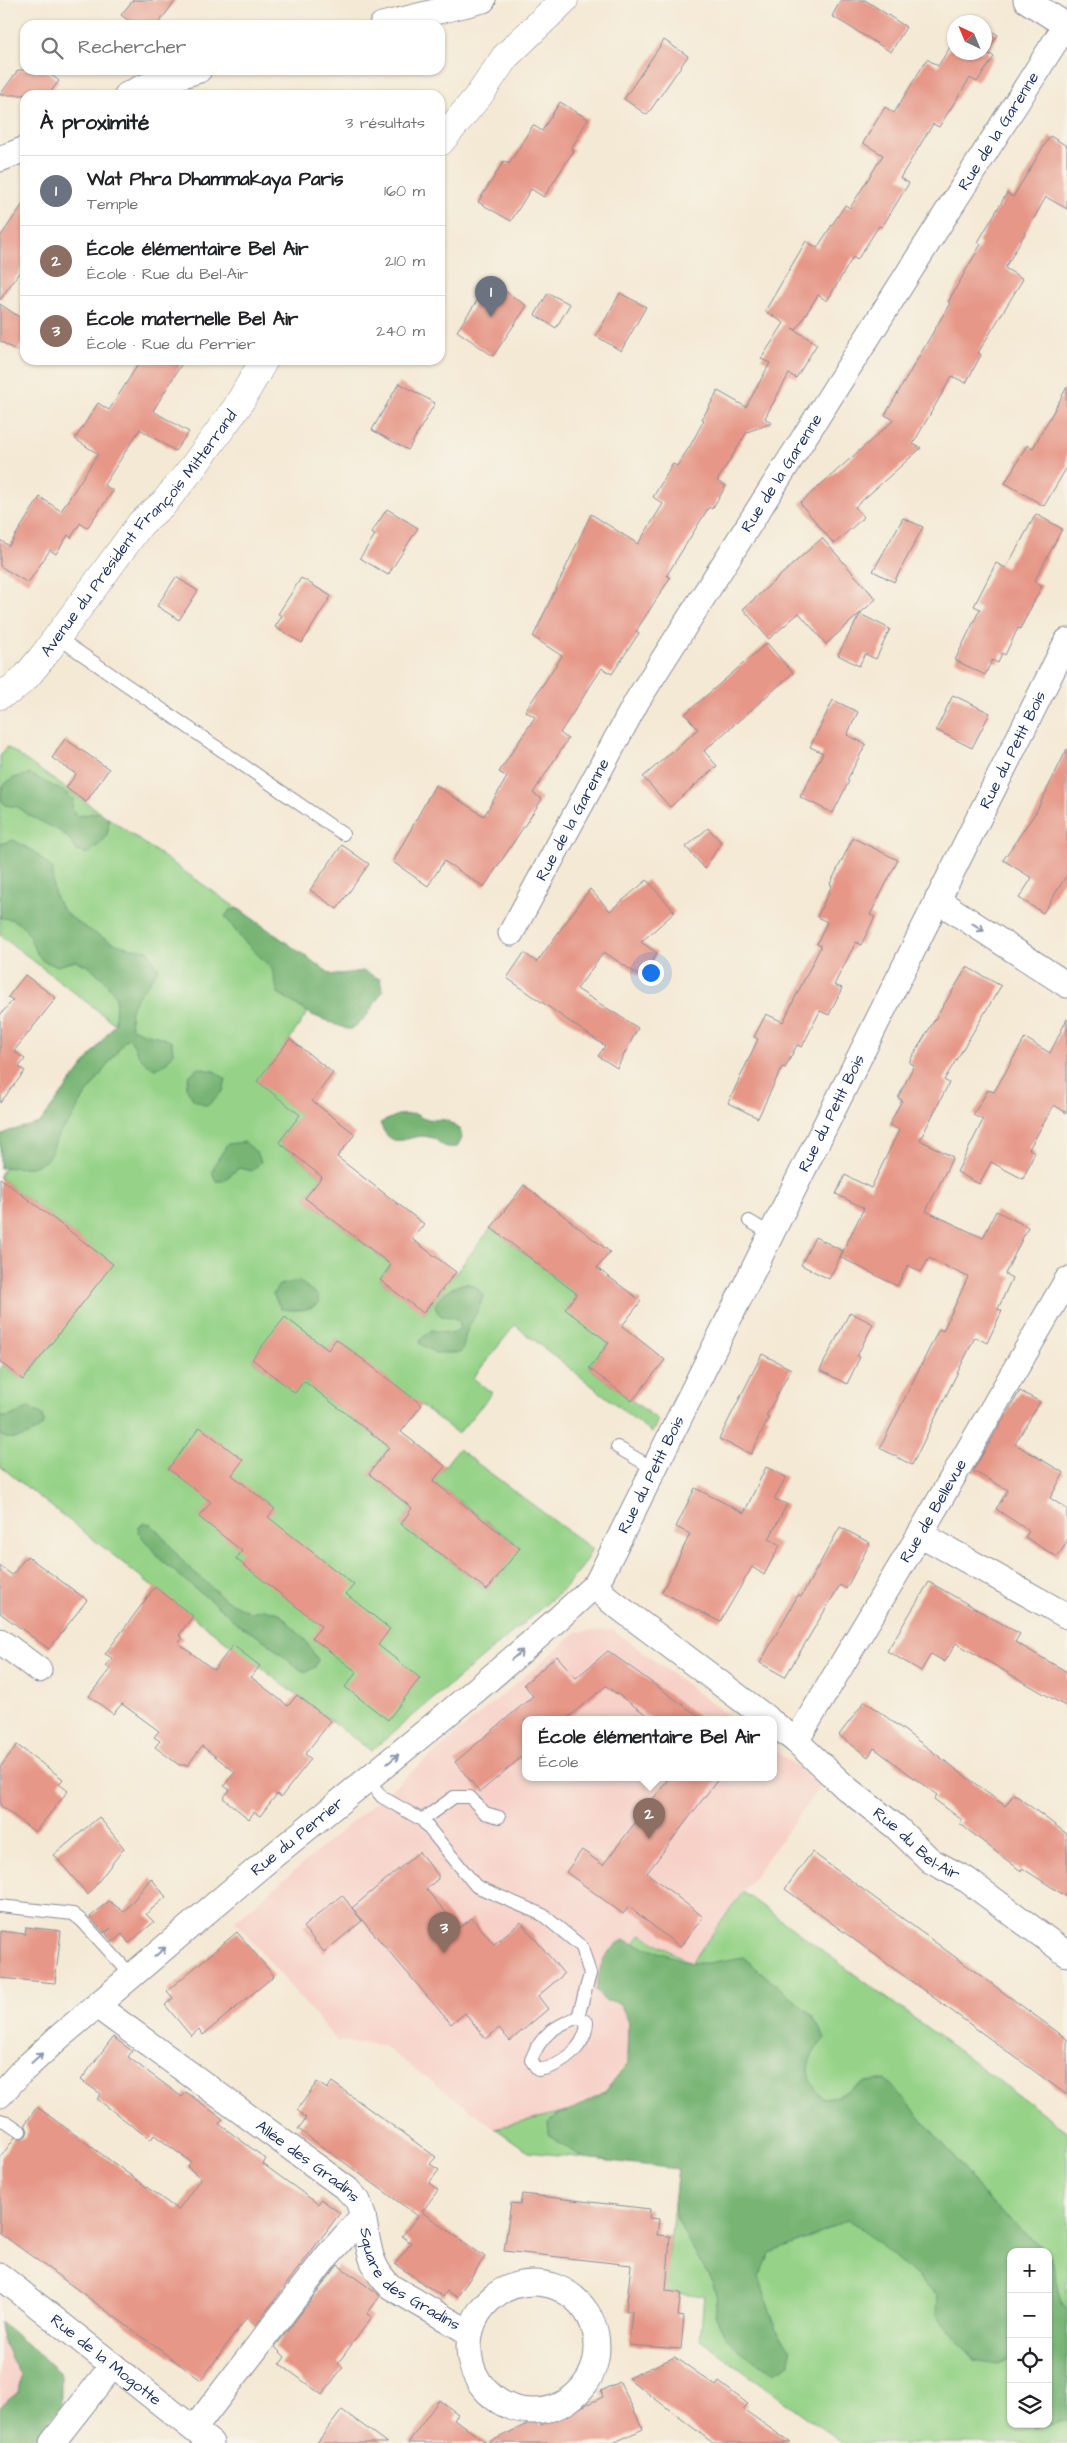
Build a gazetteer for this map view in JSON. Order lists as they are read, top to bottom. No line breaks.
{"streets":{"street":["Rue de la Garenne","Avenue du Président François Mitterrand","Rue du Petit Bois","Rue de Bellevue","Rue du Perrier","Rue du Bel-Air","Allée des Gradins","Square des Gradins","Rue de la Mogotte"]},"crossings":[["Rue du Petit Bois","Rue du Perrier"],["Rue de Bellevue","Rue du Bel-Air"],["Rue du Perrier","Allée des Gradins"],["Allée des Gradins","Square des Gradins"],["Allée des Gradins","Rue de la Mogotte"]],"one_way":["Rue du Perrier"],"north":"top left","page":{"search":"Rechercher","heading":["À proximité","3 résultats"],"list":[{"mark":"1","name":"Wat Phra Dhammakaya Paris","note":"Temple","value":"160 m"},{"mark":"2","name":"École élémentaire Bel Air","note":"École · Rue du Bel-Air","value":"210 m"},{"mark":"3","name":"École maternelle Bel Air","note":"École · Rue du Perrier","value":"240 m"}],"pins":["1","2","3"],"popup":["École élémentaire Bel Air","École"],"map_buttons":["+","−"]}}
